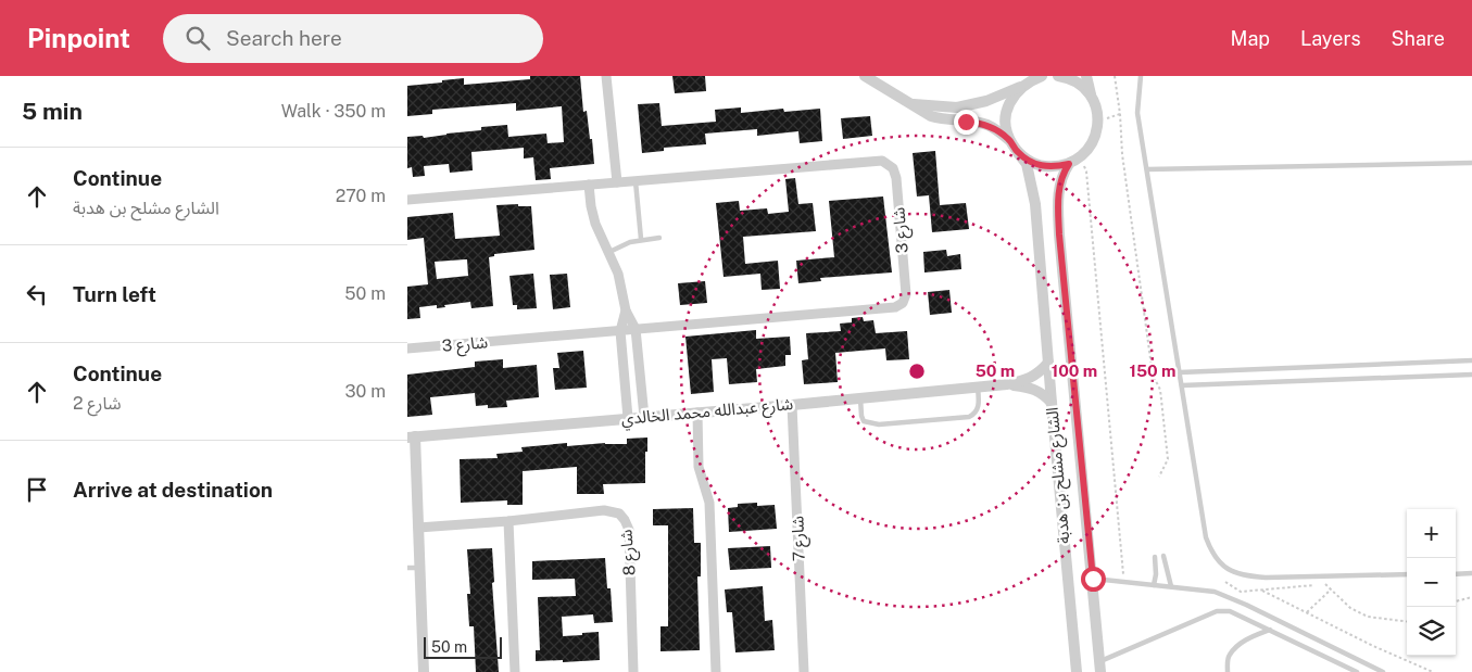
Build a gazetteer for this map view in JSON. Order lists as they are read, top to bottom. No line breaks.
{"streets":{"street":["شارع 3","شارع عبدالله محمد الخالدي","الشارع مشلح بن هدبة","شارع 7","شارع 8"]},"crossings":[["شارع عبدالله محمد الخالدي","الشارع مشلح بن هدبة"],["شارع عبدالله محمد الخالدي","شارع 7"]],"scale_bar":"50 m","page":{"header":"Pinpoint","search":"Search here","nav":["Map","Layers","Share"],"heading":["5 min","Walk · 350 m"],"list":[["Continue","الشارع مشلح بن هدبة","270 m"],["Turn left","50 m"],["Continue","شارع 2","30 m"],"Arrive at destination"],"map_buttons":["+","−"],"scale":"50 m"},"rings":["50 m","100 m","150 m"]}
